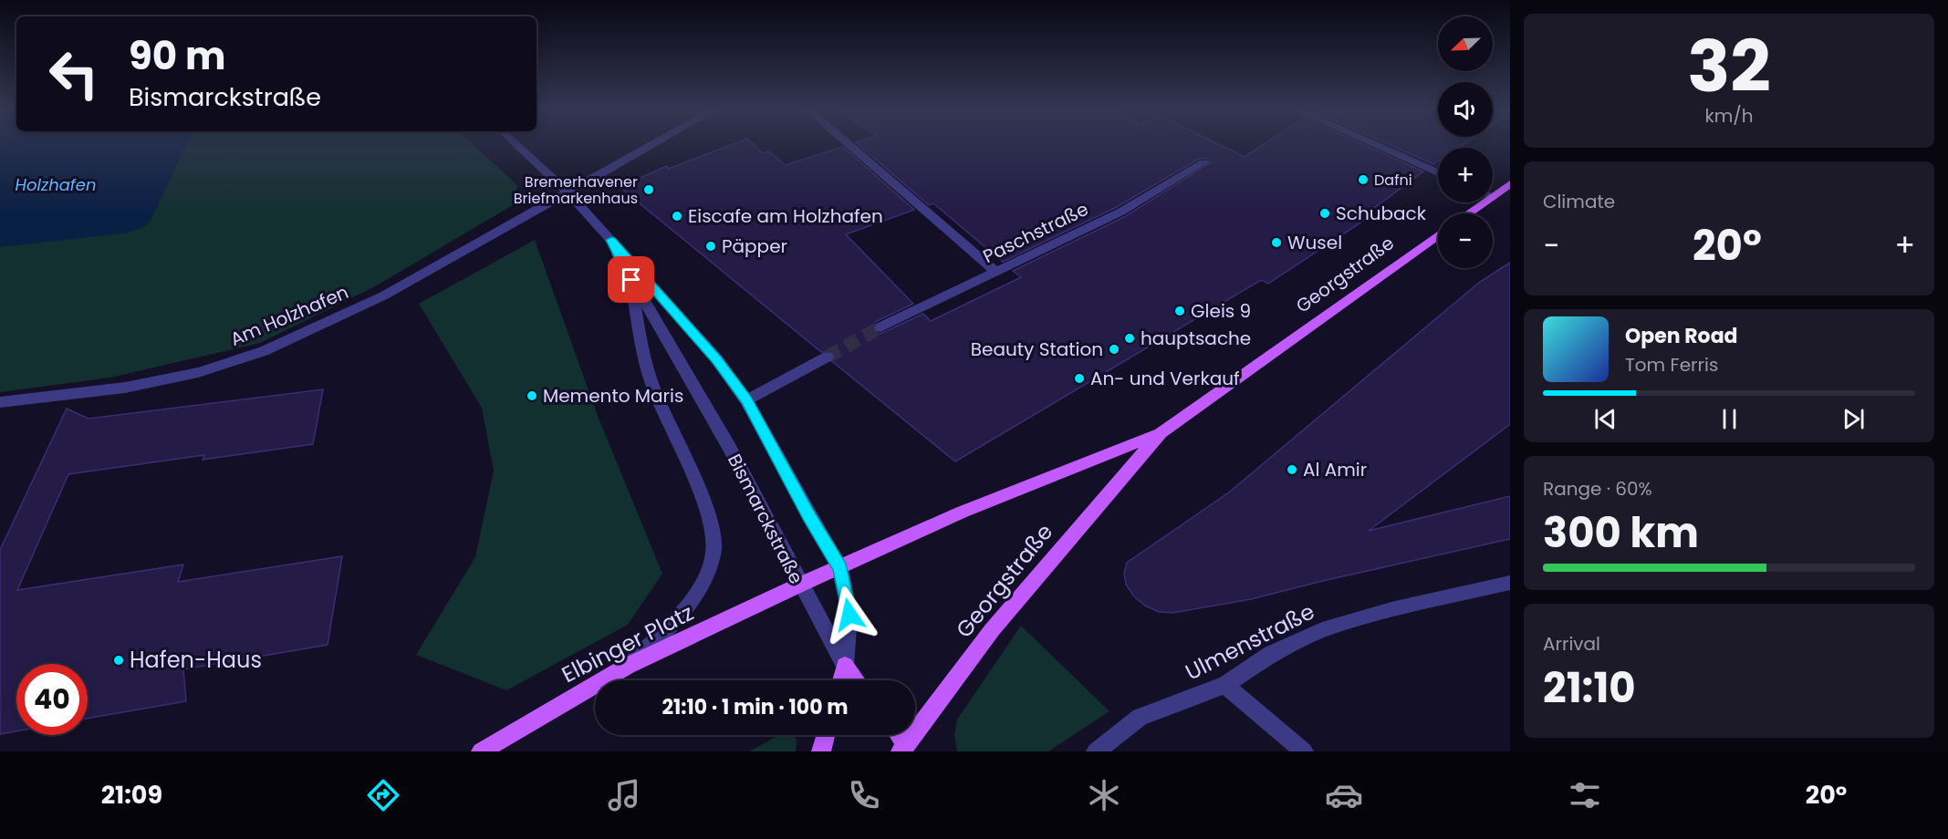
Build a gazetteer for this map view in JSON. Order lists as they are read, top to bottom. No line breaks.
{"streets":{"main road":["Georgstraße","Elbinger Platz"],"street":["Paschstraße","Am Holzhafen","Bismarckstraße","Ulmenstraße"]},"crossings":[["Georgstraße","Bismarckstraße"],["Georgstraße","Elbinger Platz"],["Am Holzhafen","Bismarckstraße"],["Bismarckstraße","Elbinger Platz"]],"water":["Holzhafen"],"places":["Dafni","Bremerhavener Briefmarkenhaus","Schuback","Eiscafe am Holzhafen","Wusel","Päpper","Gleis 9","hauptsache","Beauty Station","An- und Verkauf","Memento Maris","Al Amir","Hafen-Haus"],"north":"bottom left","page":{"tile":[["32","km/h"],"Climate",["Range · 60%","300 km"],["Arrival","21:10"]],"map_buttons":["+","−"],"turn":["90 m","Bismarckstraße"],"heat":["−","20°","+"],"song":["Open Road","Tom Ferris"],"limit":"40","trip":"21:10 · 1 min · 100 m","tabs":["21:09","20°"]}}
